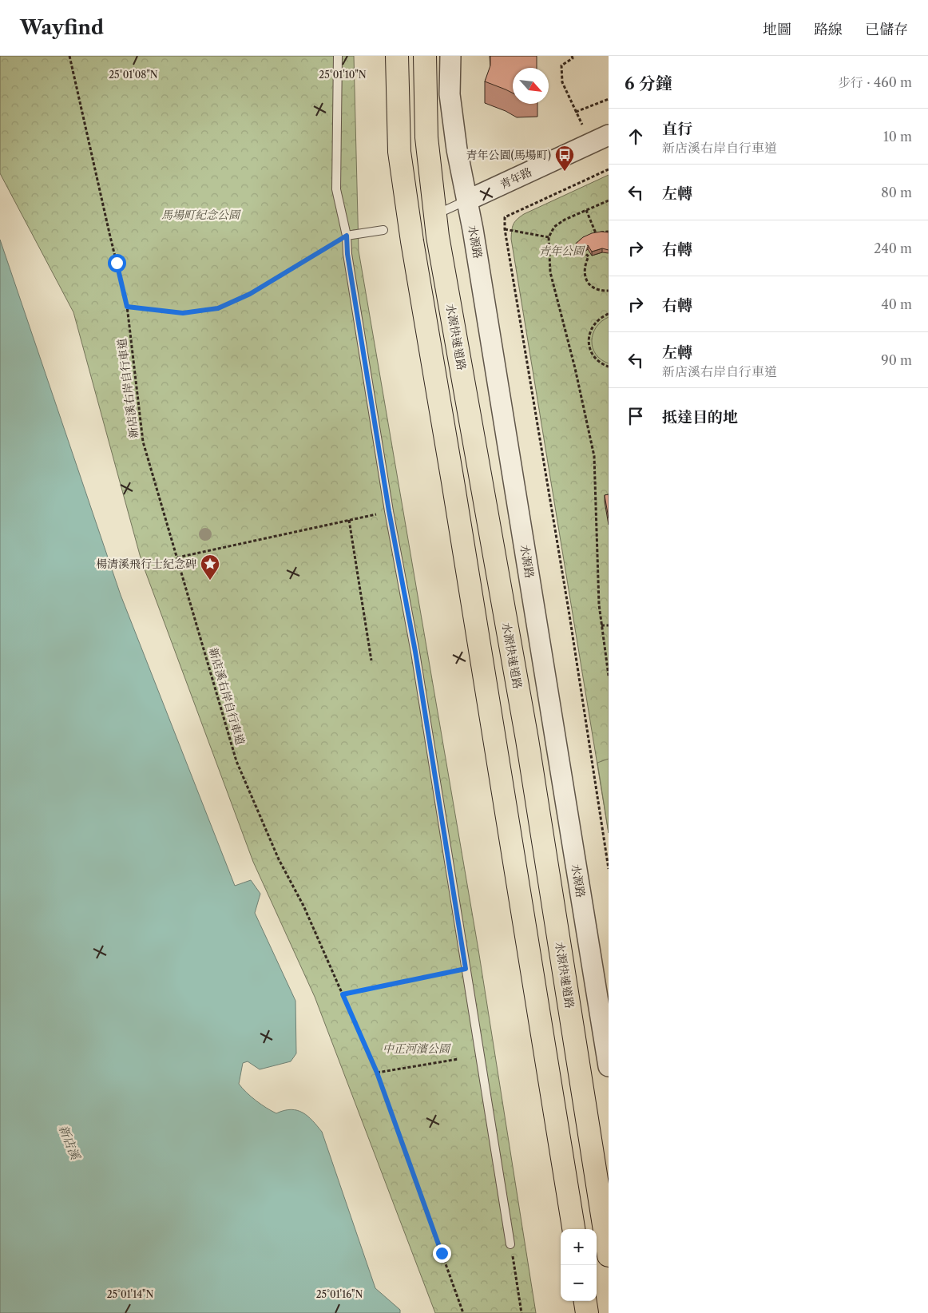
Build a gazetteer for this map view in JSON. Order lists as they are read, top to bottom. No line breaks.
{"streets":{"highway":["水源快速道路"],"street":["青年路","水源路"],"path":["新店溪右岸自行車道"]},"crossings":[["青年路","水源路"]],"water":["新店溪"],"parks":["馬場町紀念公園","青年公園","中正河濱公園"],"places":{"bus stop":["青年公園(馬場町)"],"place":["楊清溪飛行士紀念碑"]},"north":"bottom right","page":{"header":"Wayfind","nav":["地圖","路線","已儲存"],"heading":["6 分鐘","步行 · 460 m"],"list":[["直行","新店溪右岸自行車道","10 m"],["左轉","80 m"],["右轉","240 m"],["右轉","40 m"],["左轉","新店溪右岸自行車道","90 m"],"抵達目的地"],"map_buttons":["+","−"]},"coordinates":["25°01'08\"N","25°01'10\"N","25°01'14\"N","25°01'16\"N"]}
